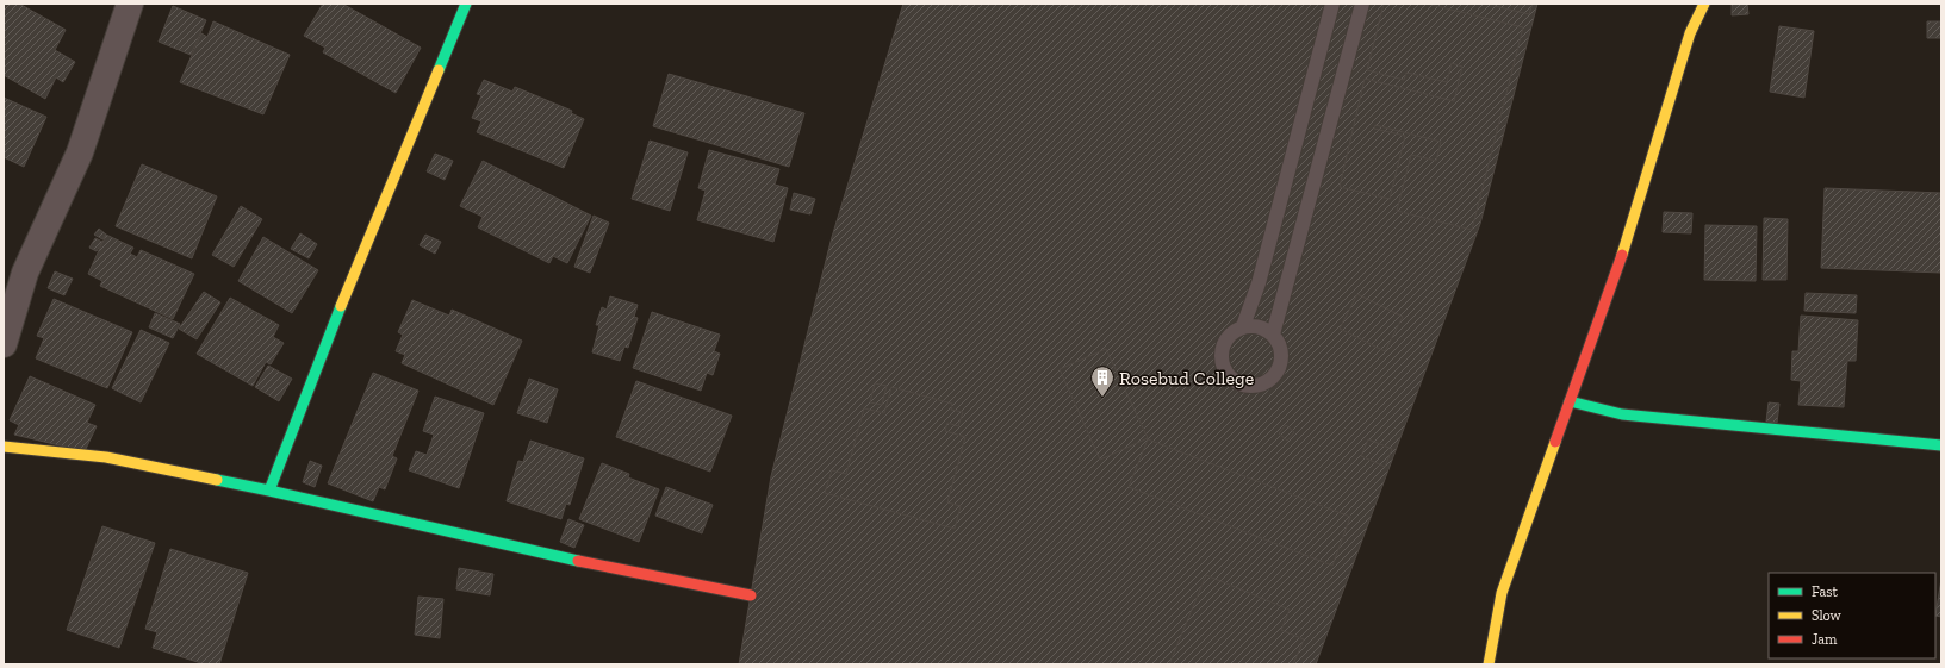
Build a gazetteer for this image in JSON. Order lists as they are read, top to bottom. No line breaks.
{"places":{"building":["Rosebud College"]},"legend":["Fast","Slow","Jam"]}
